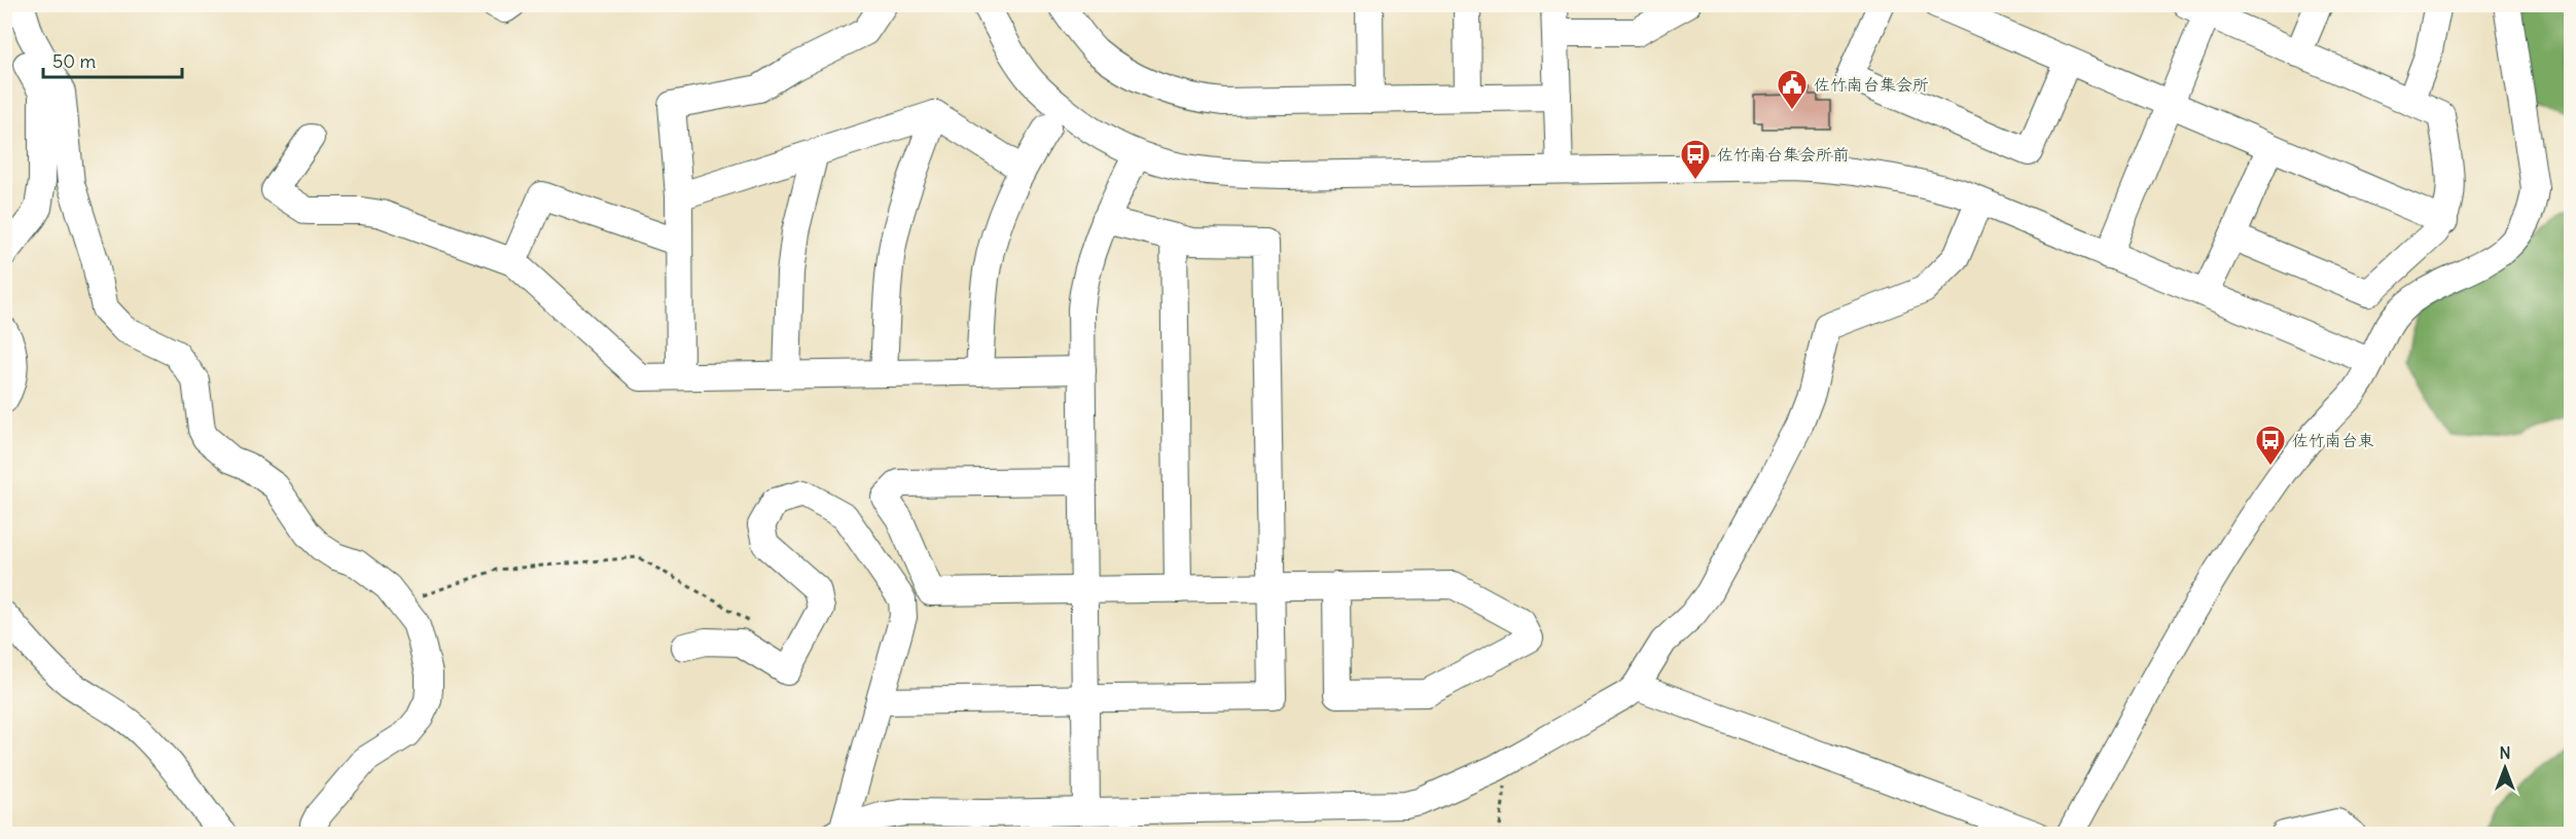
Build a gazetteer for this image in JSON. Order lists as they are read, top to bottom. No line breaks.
{"places":{"public building":["佐竹南台集会所"],"bus stop":["佐竹南台集会所前","佐竹南台東"]},"scale_bar":"50 m","north":"top"}
